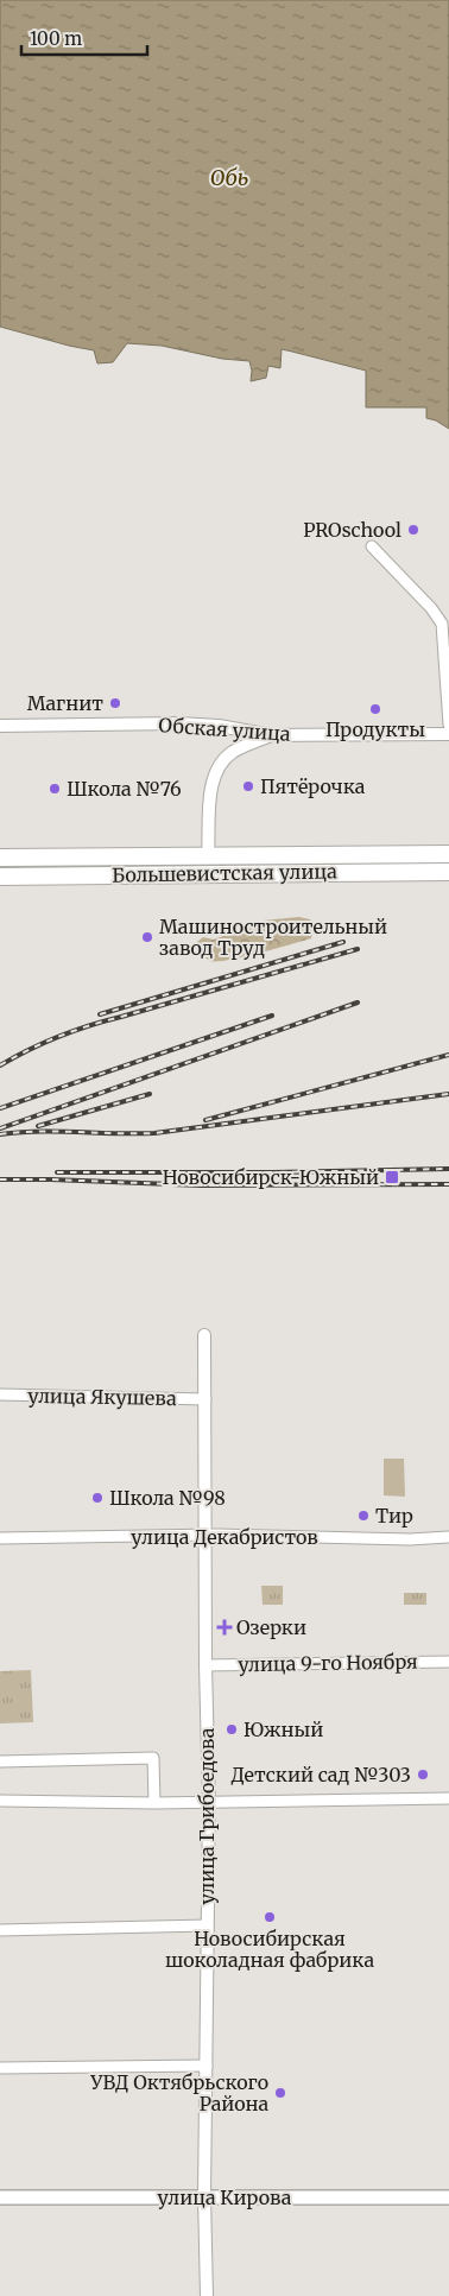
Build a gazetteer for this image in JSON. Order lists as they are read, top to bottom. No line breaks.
{"streets":{"highway":["Большевистская улица"],"main road":["улица Кирова"],"street":["Обская улица","улица Якушева","улица Декабристов","улица 9-го Ноября","улица Грибоедова"]},"crossings":[["улица Якушева","улица Грибоедова"],["улица Декабристов","улица Грибоедова"],["улица 9-го Ноября","улица Грибоедова"],["улица Грибоедова","улица Кирова"]],"water":["Обь"],"places":{"other":["PROschool","Магнит","Продукты","Пятёрочка","Школа №76","Машиностроительный завод Труд","Школа №98","Тир","Южный","Детский сад №303","Новосибирская шоколадная фабрика","УВД Октябрьского Района"],"transit":["Новосибирск-Южный"],"health":["Озерки"]},"scale_bar":"100 m"}
